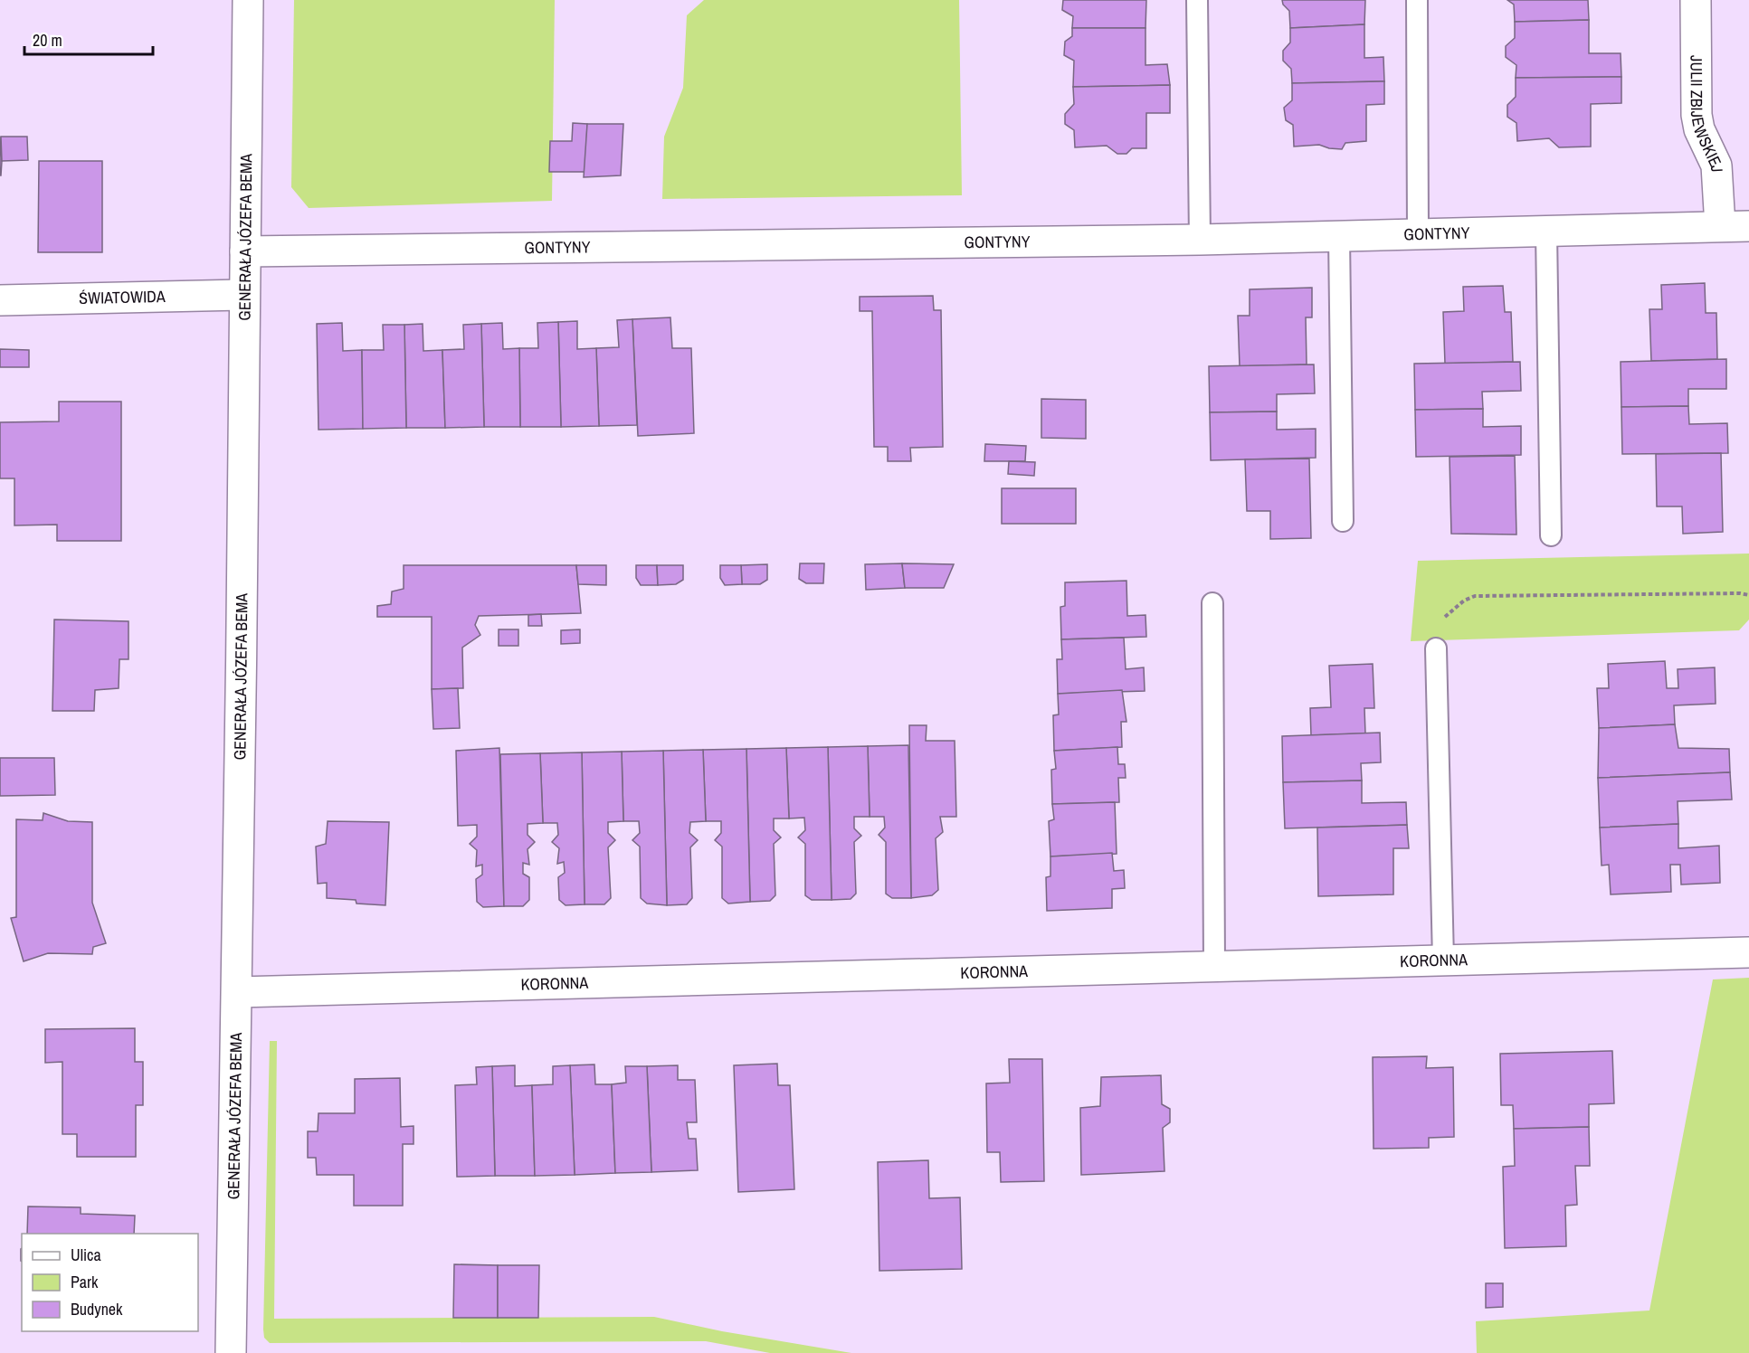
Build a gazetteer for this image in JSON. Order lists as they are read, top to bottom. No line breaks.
{"streets":{"street":["JULII ZBIJEWSKIEJ","GONTYNY","GENERAŁA JÓZEFA BEMA","ŚWIATOWIDA","KORONNA"]},"crossings":[["JULII ZBIJEWSKIEJ","GONTYNY"],["GONTYNY","GENERAŁA JÓZEFA BEMA"],["GENERAŁA JÓZEFA BEMA","ŚWIATOWIDA"],["GENERAŁA JÓZEFA BEMA","KORONNA"]],"legend":["Ulica","Park","Budynek"],"scale_bar":"20 m"}
